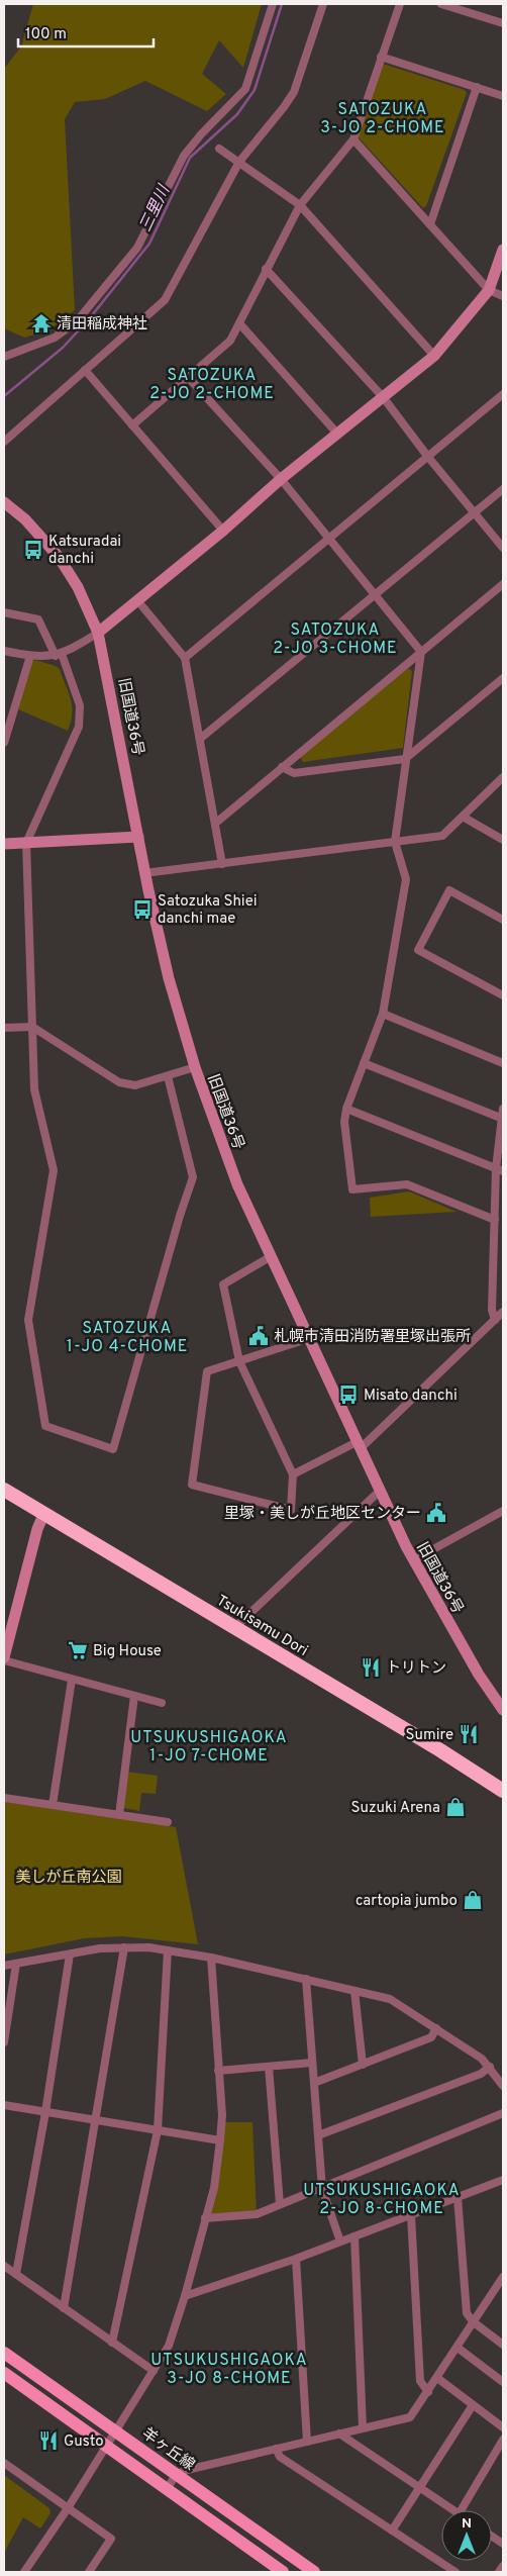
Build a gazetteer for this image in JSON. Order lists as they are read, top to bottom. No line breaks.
{"streets":{"highway":["Tsukisamu Dori"],"main road":["羊ヶ丘線"],"street":["旧国道36号"]},"districts":["SATOZUKA 3-JO 2-CHOME","SATOZUKA 2-JO 2-CHOME","SATOZUKA 2-JO 3-CHOME","SATOZUKA 1-JO 4-CHOME","UTSUKUSHIGAOKA 1-JO 7-CHOME","UTSUKUSHIGAOKA 2-JO 8-CHOME","UTSUKUSHIGAOKA 3-JO 8-CHOME"],"water":["三里川"],"parks":["美しが丘南公園"],"places":{"temple":["清田稲成神社"],"bus stop":["Katsuradai danchi","Satozuka Shiei danchi mae","Misato danchi"],"public building":["札幌市清田消防署里塚出張所","里塚・美しが丘地区センター"],"supermarket":["Big House"],"restaurant":["トリトン","Sumire","Gusto"],"shop":["Suzuki Arena","cartopia jumbo"]},"scale_bar":"100 m","north":"top"}
